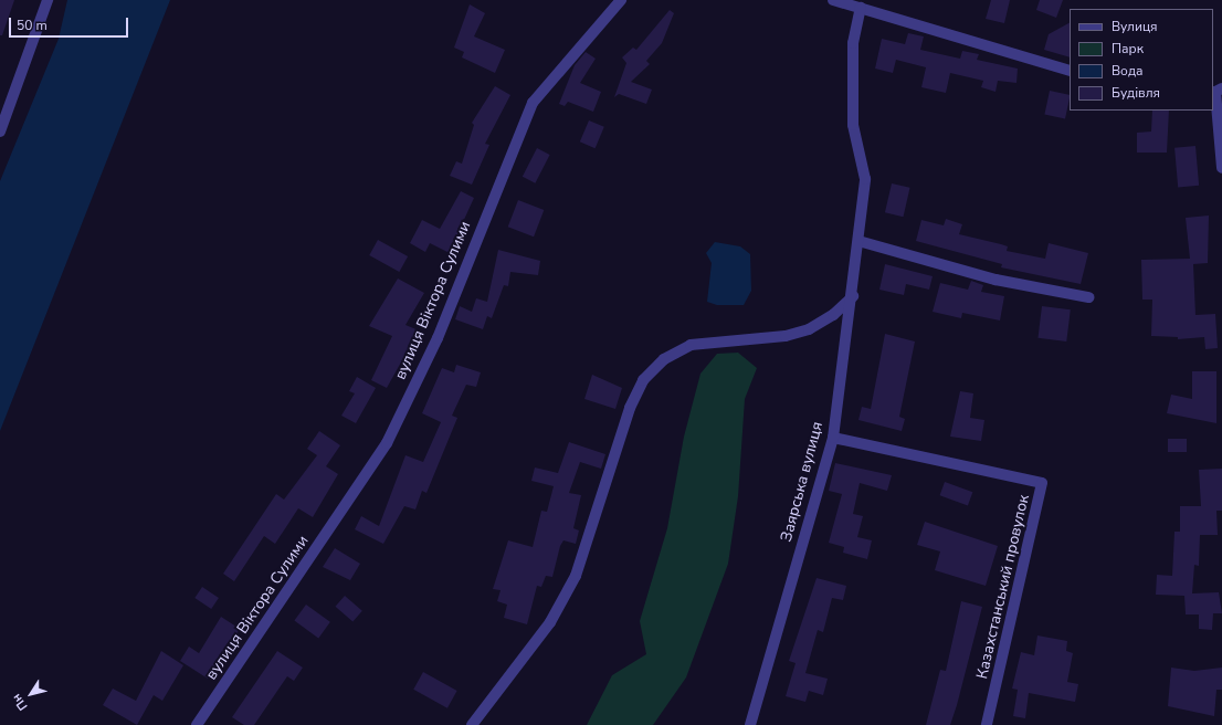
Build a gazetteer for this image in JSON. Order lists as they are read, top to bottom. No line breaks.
{"streets":{"street":["вулиця Віктора Сулими","Заярська вулиця","Казахстанський провулок"]},"crossings":[["Заярська вулиця","Казахстанський провулок"]],"legend":["Вулиця","Парк","Вода","Будівля"],"scale_bar":"50 m","north":"bottom left"}
